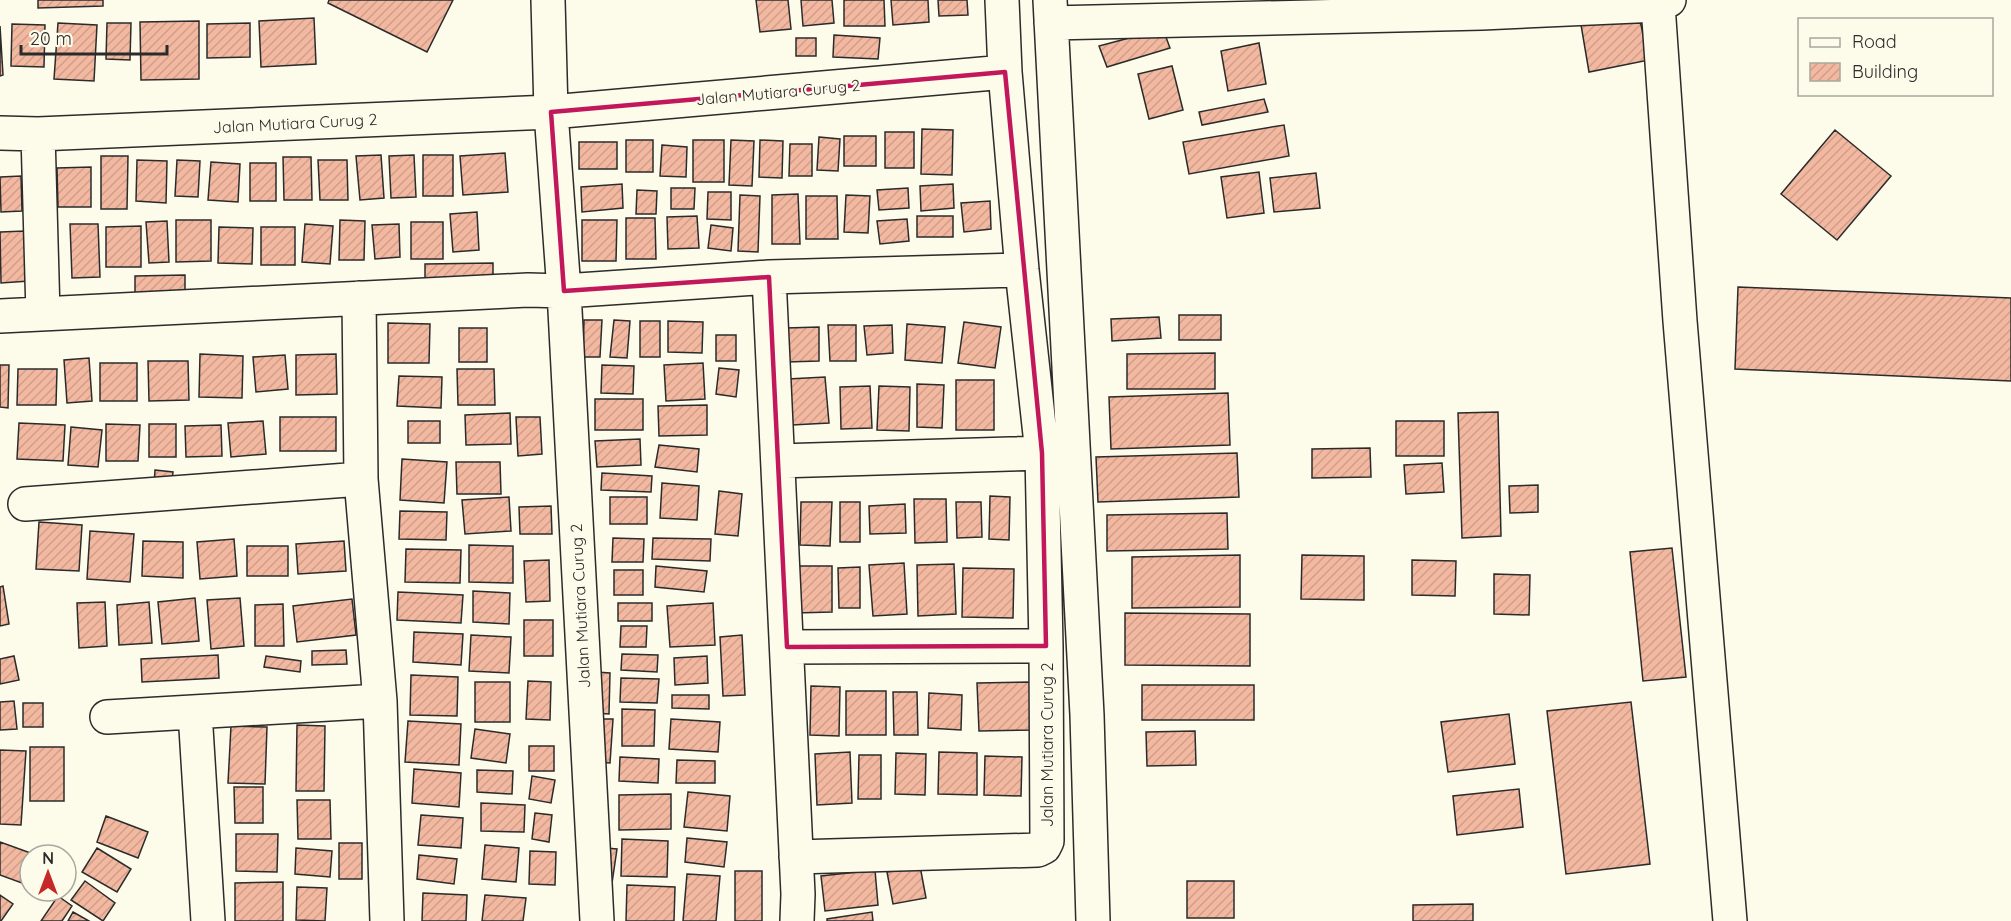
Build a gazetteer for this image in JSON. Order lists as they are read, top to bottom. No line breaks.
{"streets":{"street":["Jalan Mutiara Curug 2"]},"legend":["Road","Building"],"scale_bar":"20 m","north":"top"}
